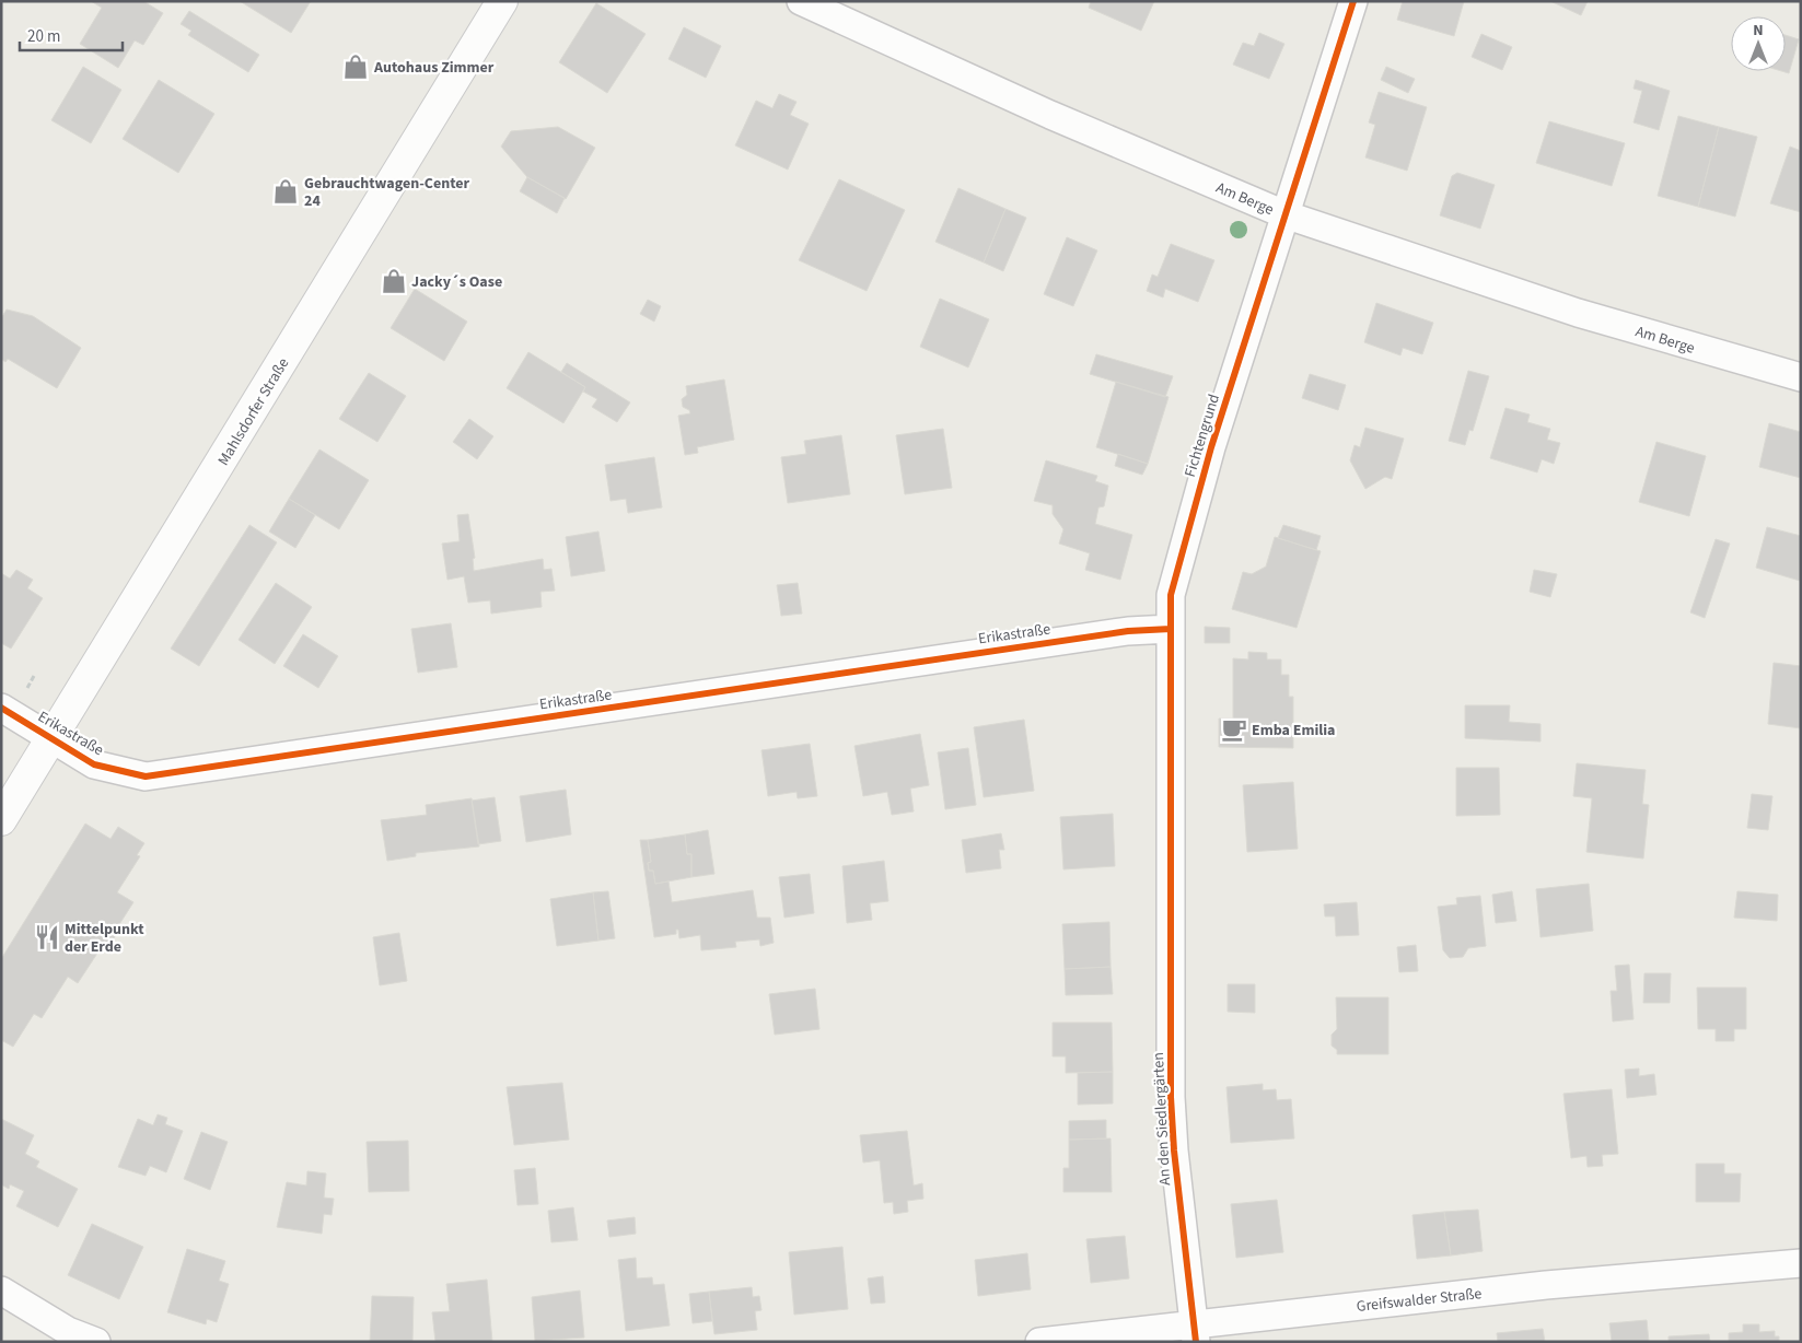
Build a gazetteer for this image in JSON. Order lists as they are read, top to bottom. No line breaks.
{"streets":{"main road":["Mahlsdorfer Straße"],"street":["Am Berge","Fichtengrund","Erikastraße","An den Siedlergärten","Greifswalder Straße"]},"crossings":[["Am Berge","Fichtengrund"],["Mahlsdorfer Straße","Erikastraße"],["Fichtengrund","Erikastraße"],["Fichtengrund","An den Siedlergärten"],["An den Siedlergärten","Greifswalder Straße"]],"places":{"shop":["Autohaus Zimmer","Gebrauchtwagen-Center 24","Jacky´s Oase"],"cafe":["Emba Emilia"],"restaurant":["Mittelpunkt der Erde"]},"scale_bar":"20 m","north":"top"}
